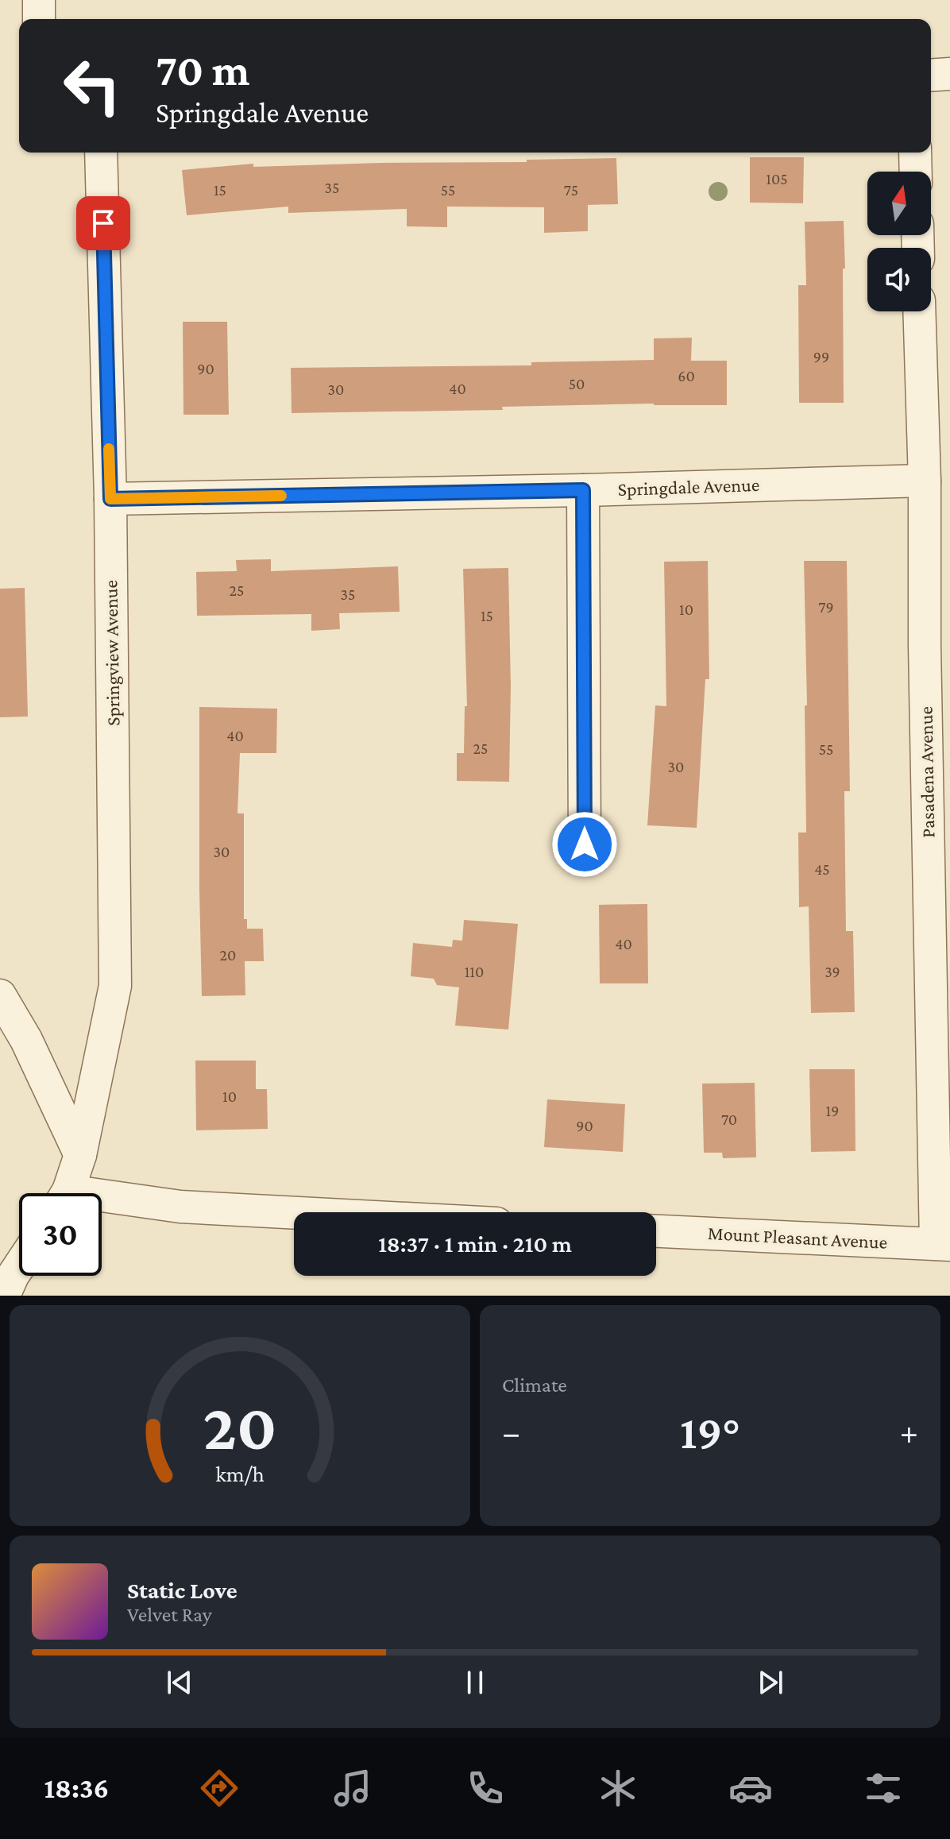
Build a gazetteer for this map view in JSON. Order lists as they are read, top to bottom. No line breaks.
{"streets":{"street":["Springdale Avenue","Springview Avenue","Pasadena Avenue","Mount Pleasant Avenue"]},"crossings":[["Springdale Avenue","Springview Avenue"],["Springdale Avenue","Pasadena Avenue"],["Pasadena Avenue","Mount Pleasant Avenue"]],"house_numbers":["105","35","15","55","75","99","90","60","50","40","30","25","35","79","10","15","40","25","55","30","30","45","40","20","110","39","10","19","70","90"],"north":"top","page":{"turn":["70 m","Springdale Avenue"],"limit":"30","trip":"18:37 · 1 min · 210 m","tile":"Climate","heat":["−","19°","+"],"song":["Static Love","Velvet Ray"],"tabs":"18:36","gauge":["20","km/h"]}}
